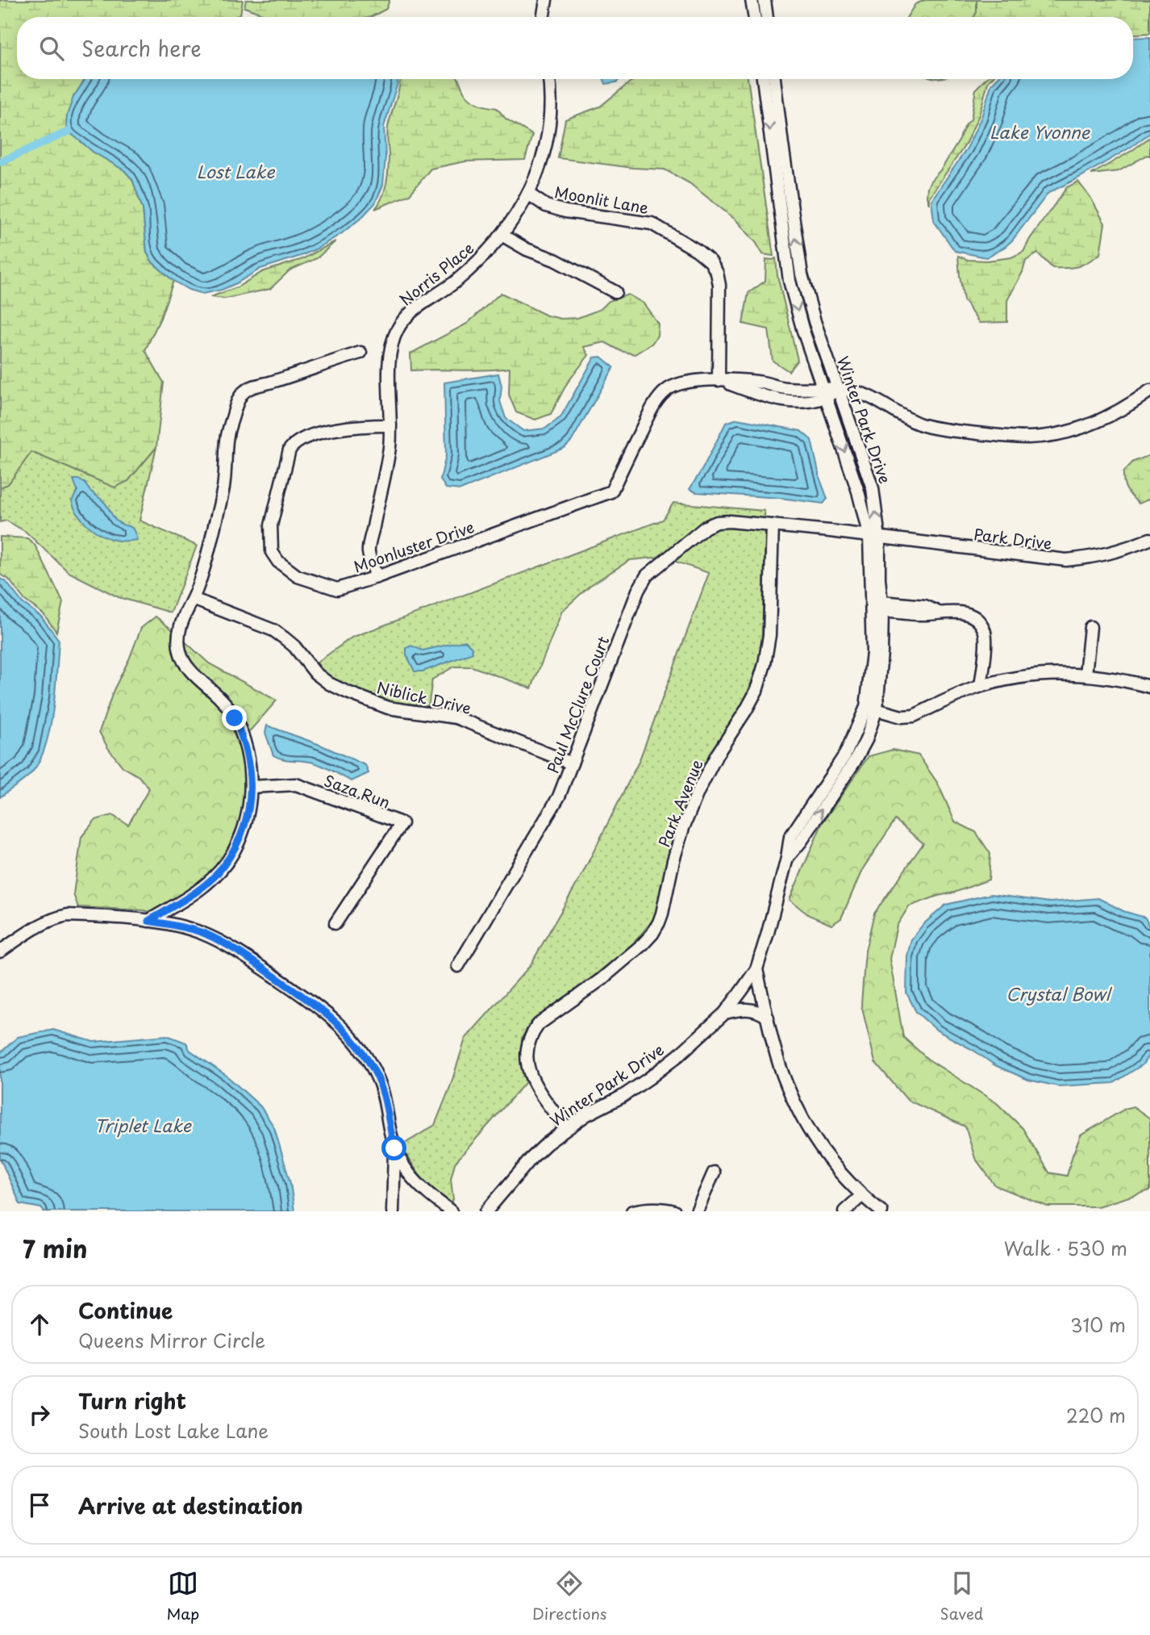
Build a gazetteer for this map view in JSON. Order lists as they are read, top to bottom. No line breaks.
{"streets":{"street":["Moonlit Lane","Norris Place","Winter Park Drive","Park Drive","Moonluster Drive","Niblick Drive","Paul McClure Court","Saza Run","Park Avenue"]},"crossings":[["Moonlit Lane","Norris Place"],["Moonlit Lane","Moonluster Drive"],["Norris Place","Moonluster Drive"],["Winter Park Drive","Park Drive"],["Winter Park Drive","Moonluster Drive"],["Winter Park Drive","Park Avenue"],["Niblick Drive","Paul McClure Court"],["Paul McClure Court","Park Avenue"]],"water":["Lake Yvonne","Lost Lake","Crystal Bowl","Triplet Lake"],"page":{"search":"Search here","heading":["7 min","Walk · 530 m"],"list":[["Continue","Queens Mirror Circle","310 m"],["Turn right","South Lost Lake Lane","220 m"],"Arrive at destination"],"nav":["Map","Directions","Saved"]}}
